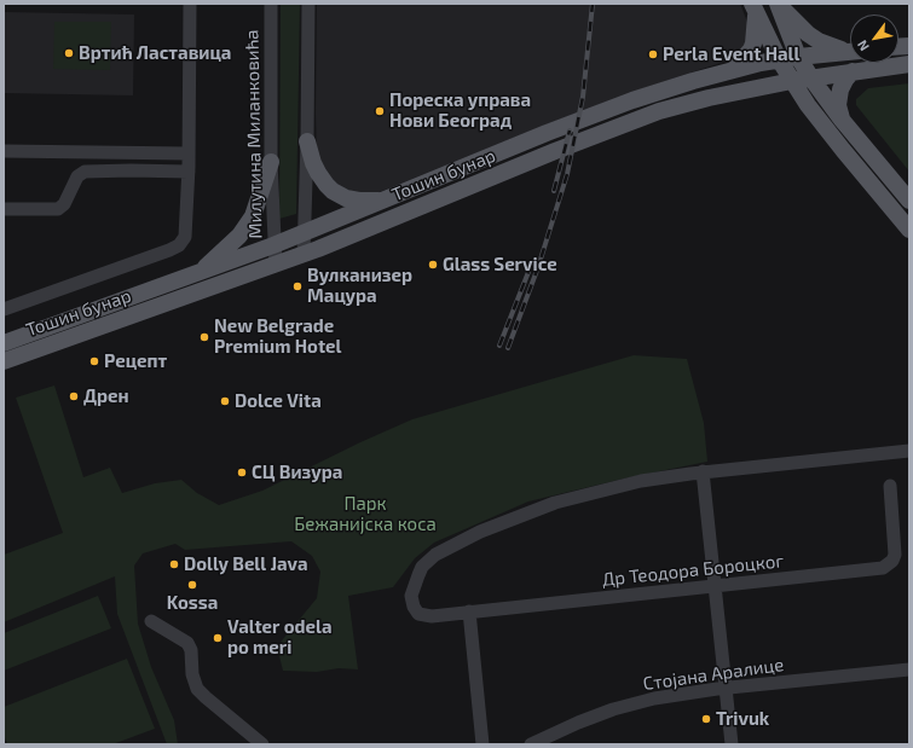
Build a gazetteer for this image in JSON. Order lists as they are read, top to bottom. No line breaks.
{"streets":{"main road":["Тошин бунар"],"street":["Милутина Миланковића","Др Теодора Бороцког","Стојана Аралице"]},"crossings":[["Милутина Миланковића","Тошин бунар"]],"parks":["Парк Бежанијска коса"],"places":["Вртић Ластавица","Perla Event Hall","Пореска управа Нови Београд","Glass Service","Вулканизер Мацура","New Belgrade Premium Hotel","Рецепт","Дрен","Dolce Vita","СЦ Визура","Dolly Bell Java","Kossa","Valter odela po meri","Trivuk"],"north":"bottom left"}
